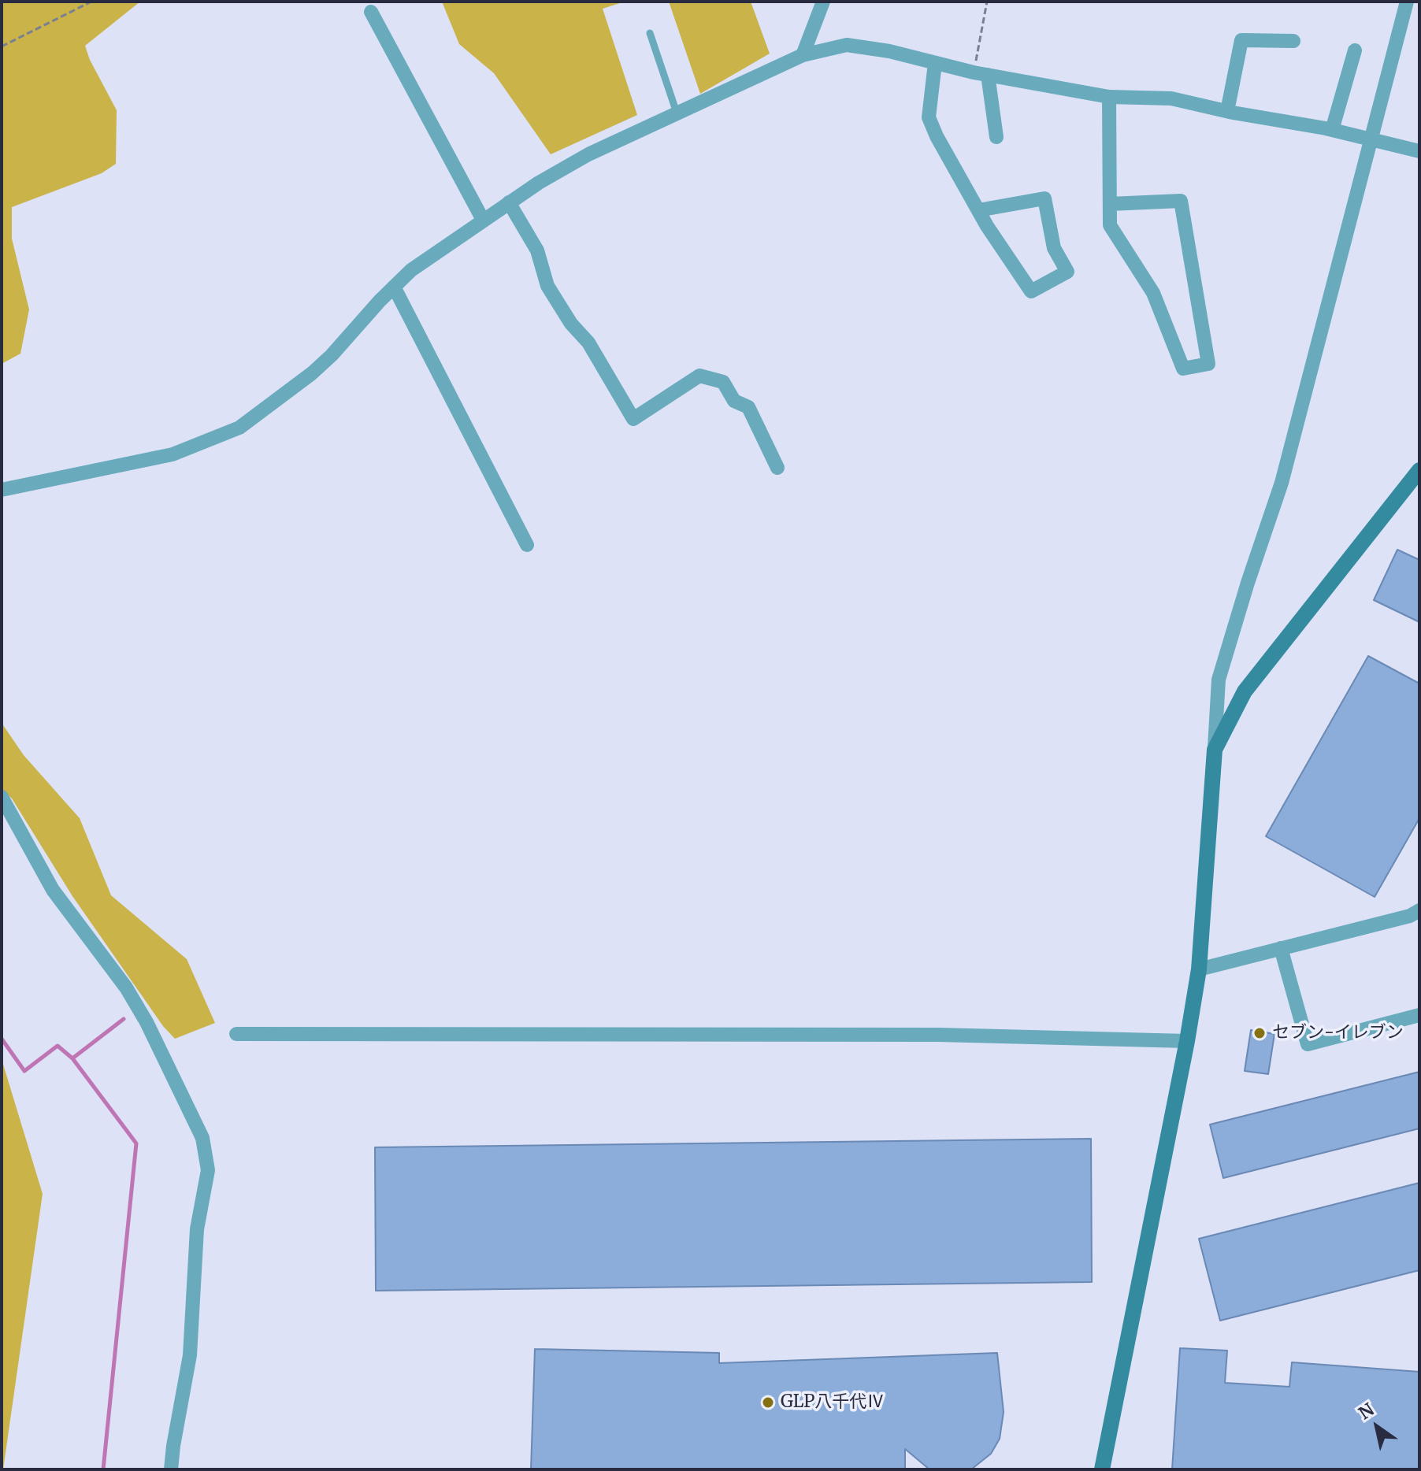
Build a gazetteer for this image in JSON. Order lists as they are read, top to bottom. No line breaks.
{"places":["セブン-イレブン","GLP八千代Ⅳ"],"north":"top left"}
